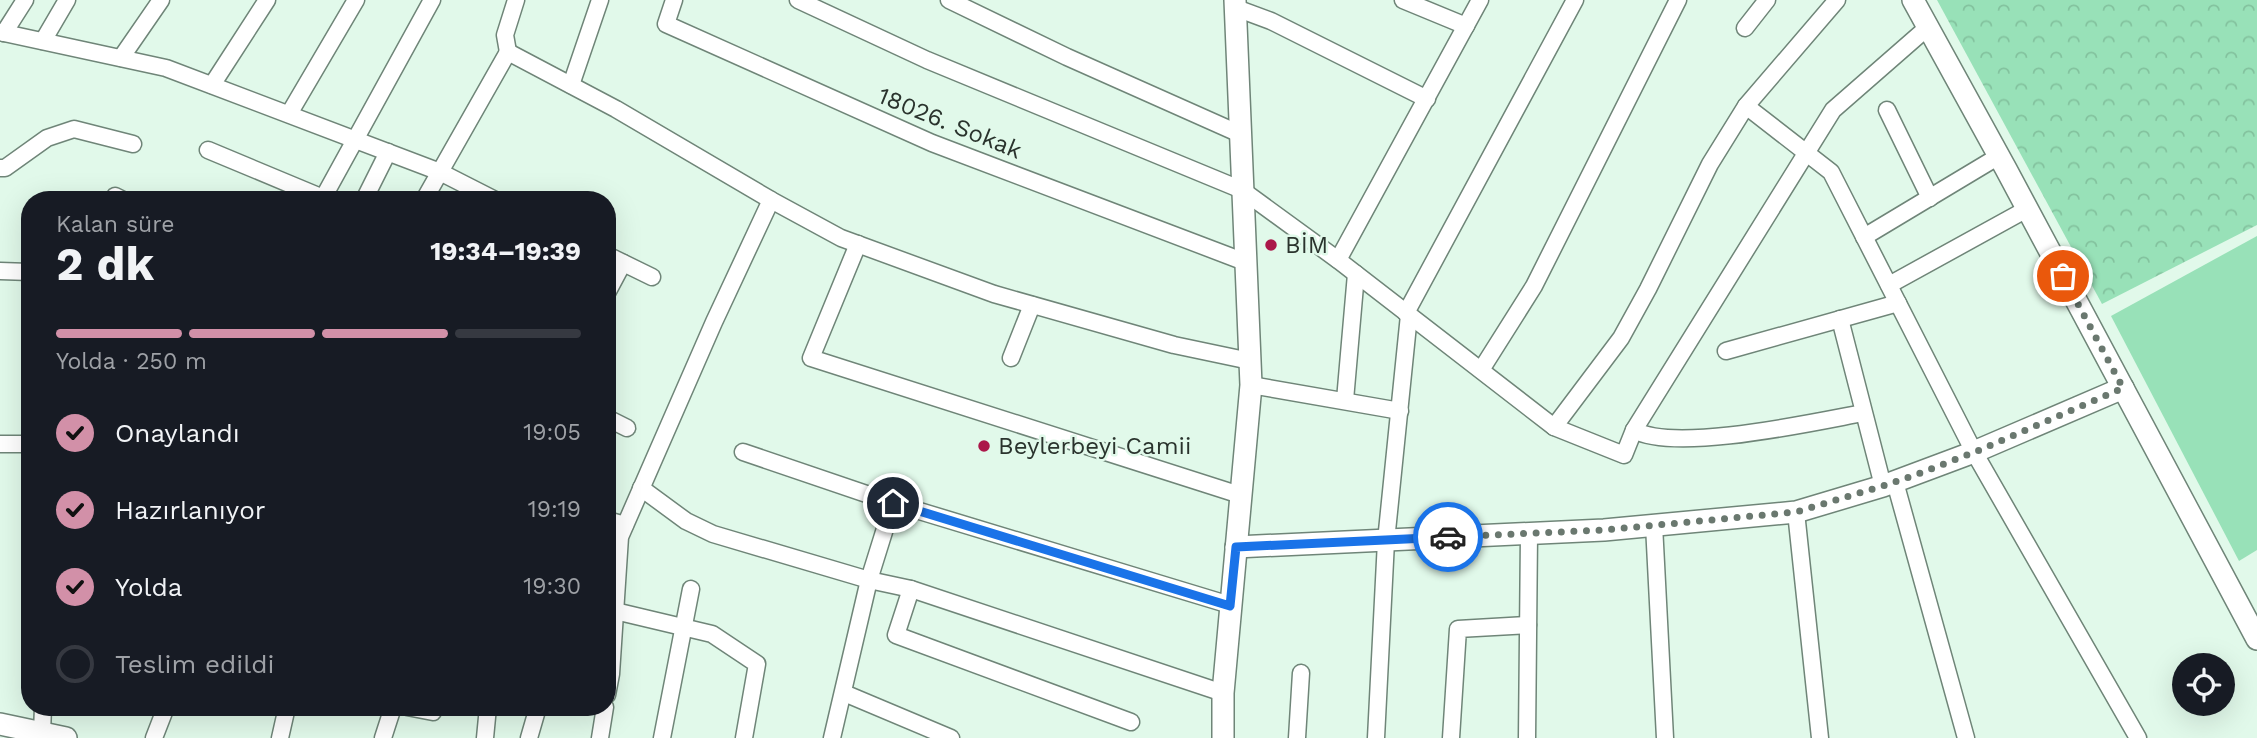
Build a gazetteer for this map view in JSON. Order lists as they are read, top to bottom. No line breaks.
{"streets":{"street":["18026. Sokak"]},"places":["BİM","Beylerbeyi Camii"],"page":{"heading":["2 dk","Kalan süre","19:34–19:39"],"bar":"Yolda · 250 m","list":[["Onaylandı","19:05"],["Hazırlanıyor","19:19"],["Yolda","19:30"],"Teslim edildi"]}}
